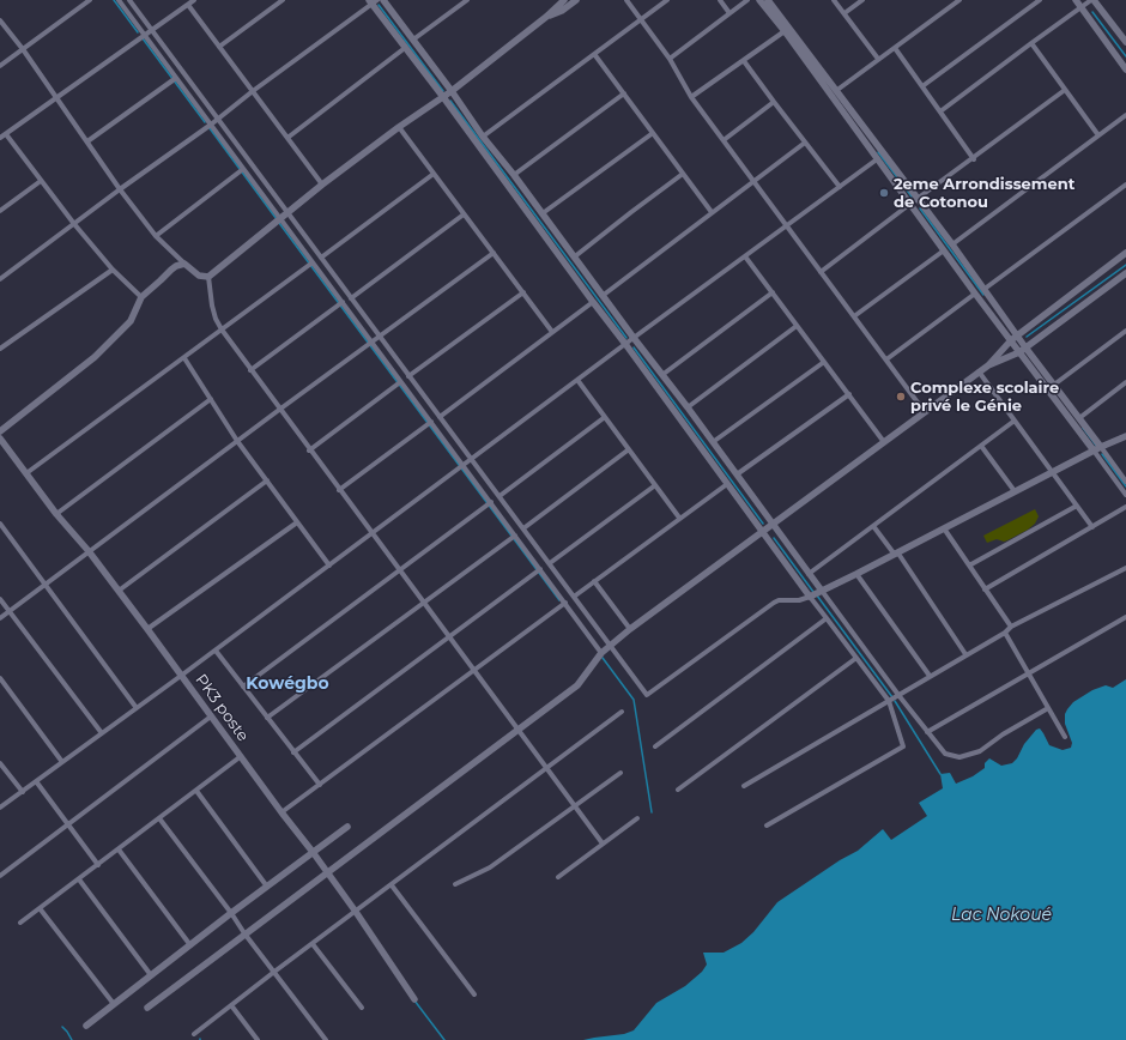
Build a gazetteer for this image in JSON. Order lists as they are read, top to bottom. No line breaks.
{"streets":{"street":["PK3 poste"]},"districts":["Kowégbo"],"water":["Lac Nokoué"],"places":["2eme Arrondissement de Cotonou","Complexe scolaire privé le Génie"]}
